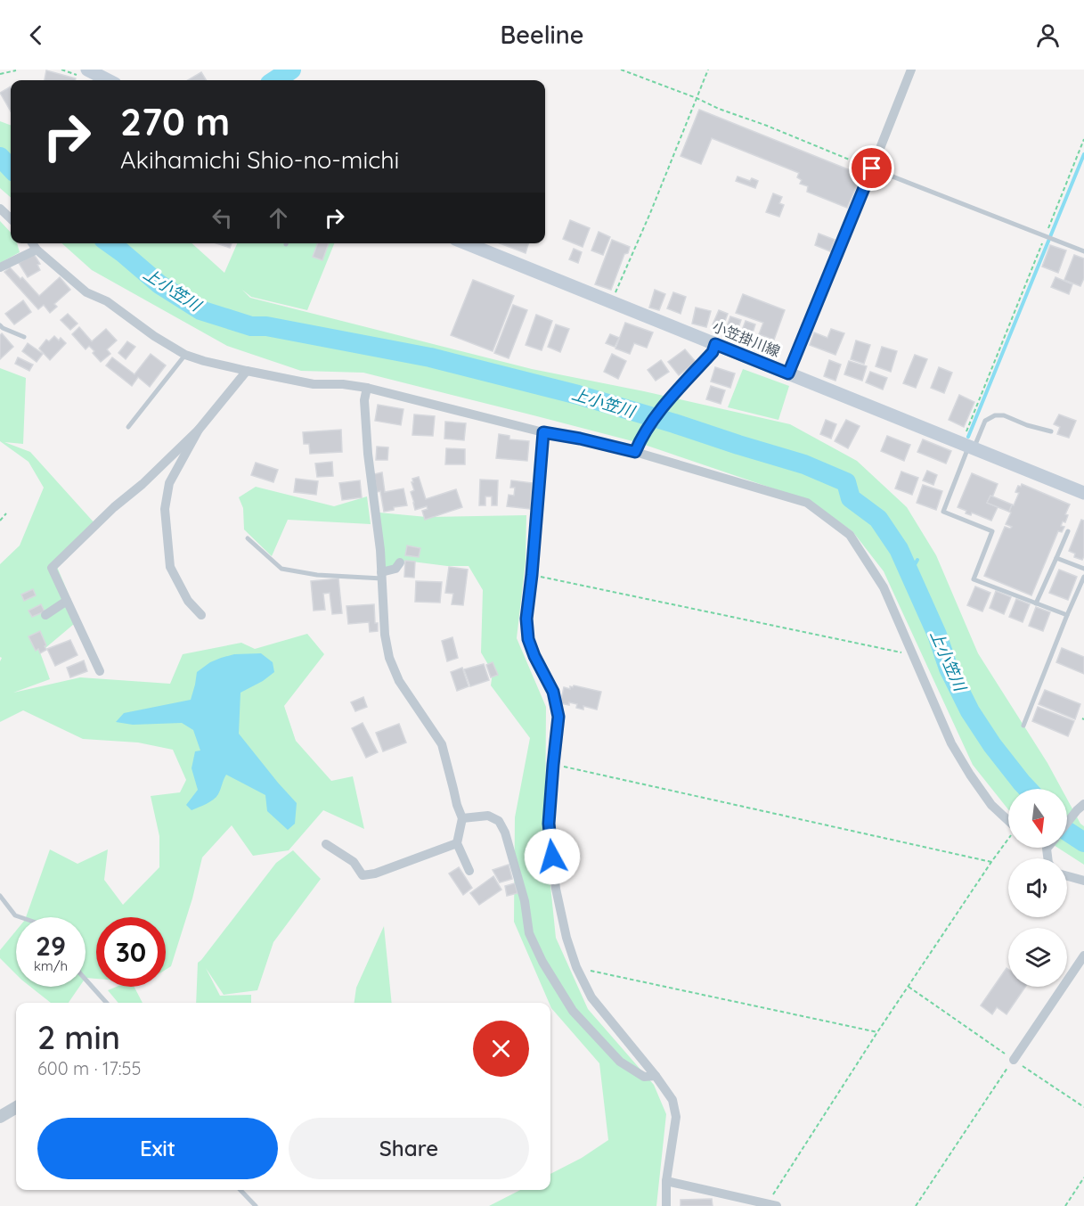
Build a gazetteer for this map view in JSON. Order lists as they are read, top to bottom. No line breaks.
{"streets":{"main road":["小笠掛川線"]},"water":["上小笠川"],"north":"bottom","page":{"header":"Beeline","turn":["270 m","Akihamichi Shio-no-michi"],"speed":"29 km/h","limit":"30","heading":["2 min","600 m · 17:55"],"buttons":["Exit","Share"]}}
